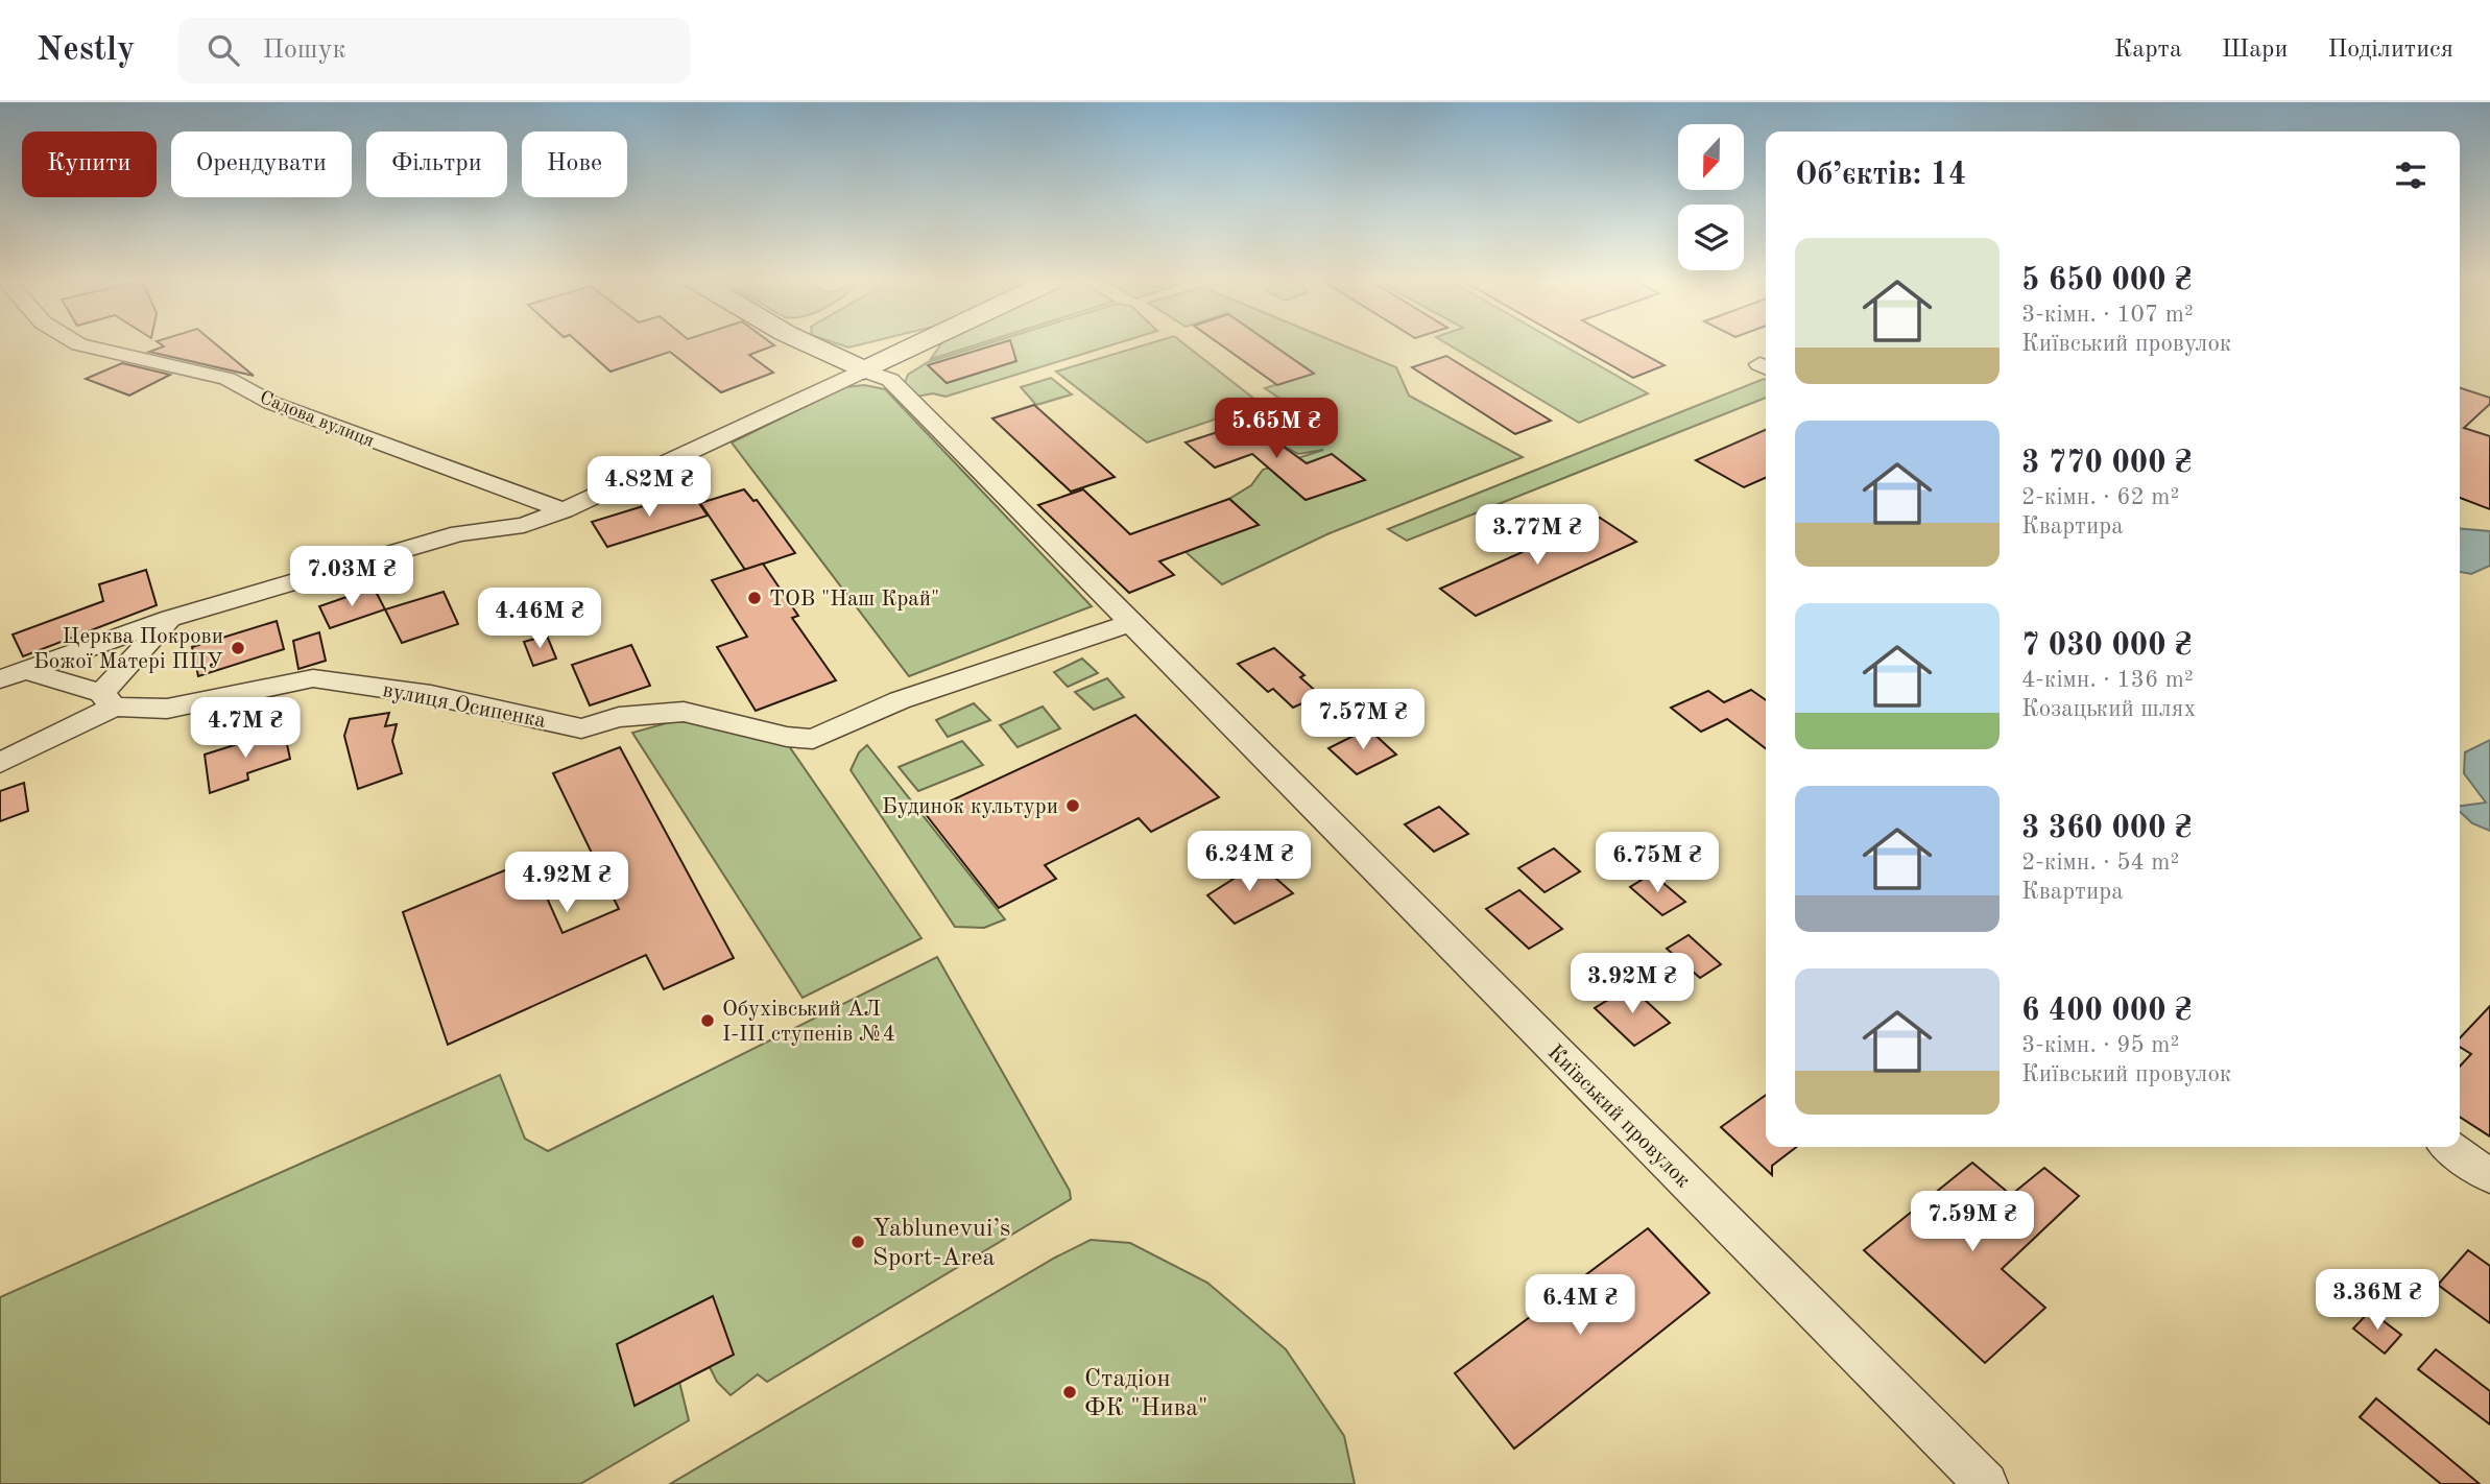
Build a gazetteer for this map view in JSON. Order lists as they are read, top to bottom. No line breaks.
{"streets":{"street":["Садова вулиця","вулиця Осипенка","Київський провулок"]},"crossings":[["вулиця Осипенка","Київський провулок"]],"places":["ТОВ \"Наш Край\"","Церква Покрови Божої Матері ПЦУ","Будинок культури","Обухівський АЛ І-ІІІ ступенів №4","Yablunevui’s Sport-Area","Стадіон ФК \"Нива\""],"north":"bottom","page":{"header":"Nestly","search":"Пошук","nav":["Карта","Шари","Поділитися"],"chip":["Купити","Орендувати","Фільтри","Нове"],"heading":"Об’єктів: 14","list":[{"name":"5 650 000 ₴","note":"3-кімн. · 107 m² · Київський провулок"},{"name":"3 770 000 ₴","note":"2-кімн. · 62 m² · Квартира"},{"name":"7 030 000 ₴","note":"4-кімн. · 136 m² · Козацький шлях"},{"name":"3 360 000 ₴","note":"2-кімн. · 54 m² · Квартира"},{"name":"6 400 000 ₴","note":"3-кімн. · 95 m² · Київський провулок"}],"price":["5.65M ₴","4.82M ₴","3.77M ₴","7.03M ₴","4.46M ₴","7.57M ₴","4.7M ₴","6.24M ₴","6.75M ₴","4.92M ₴","3.92M ₴","7.59M ₴","3.36M ₴","6.4M ₴"]}}
